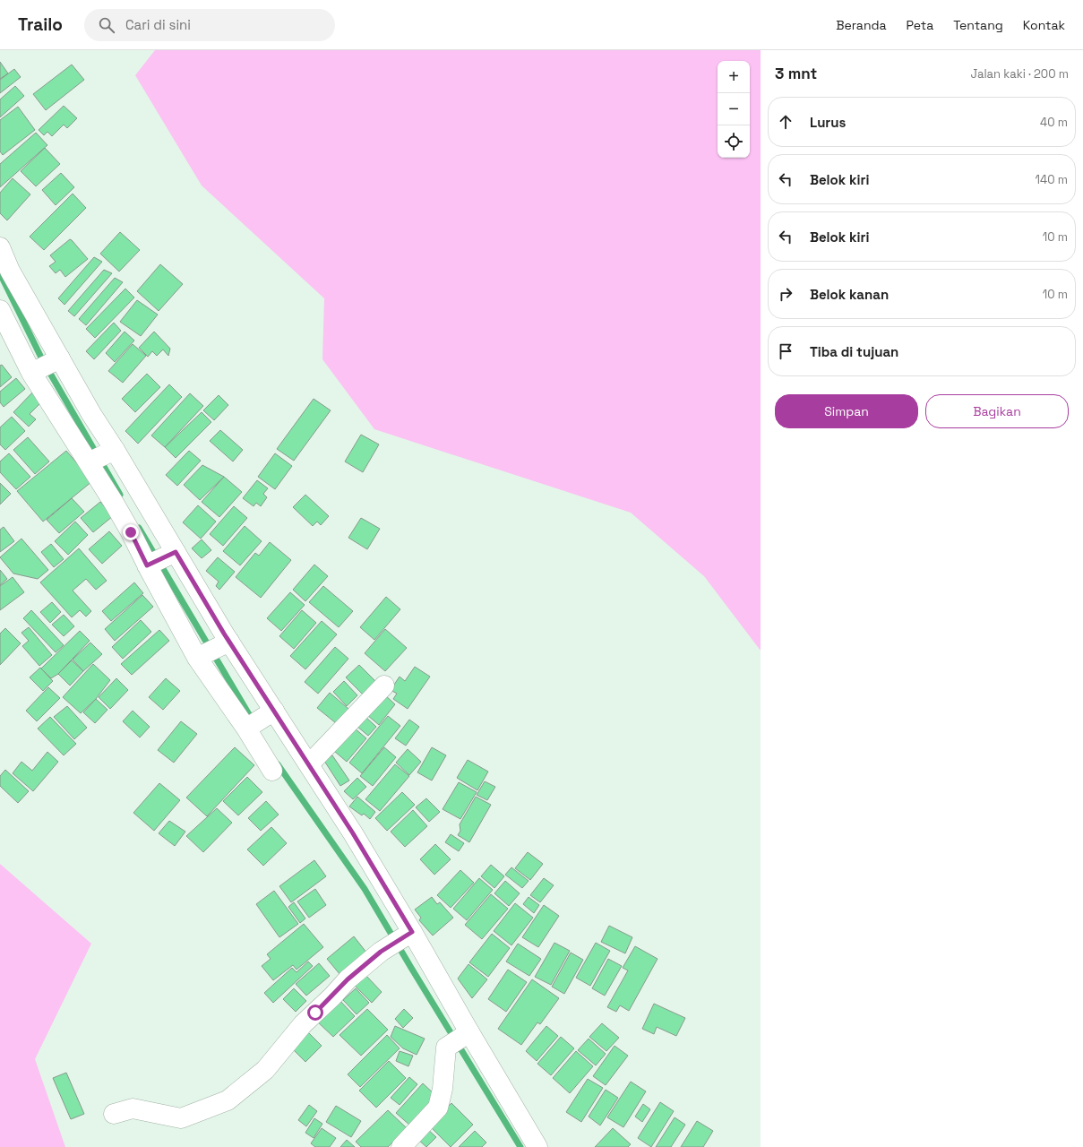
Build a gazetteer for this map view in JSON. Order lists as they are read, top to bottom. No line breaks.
{"page":{"header":"Trailo","search":"Cari di sini","nav":["Beranda","Peta","Tentang","Kontak"],"heading":["3 mnt","Jalan kaki · 200 m"],"map_buttons":["+","−"],"list":[["Lurus","40 m"],["Belok kiri","140 m"],["Belok kiri","10 m"],["Belok kanan","10 m"],"Tiba di tujuan"],"buttons":["Simpan","Bagikan"]}}
